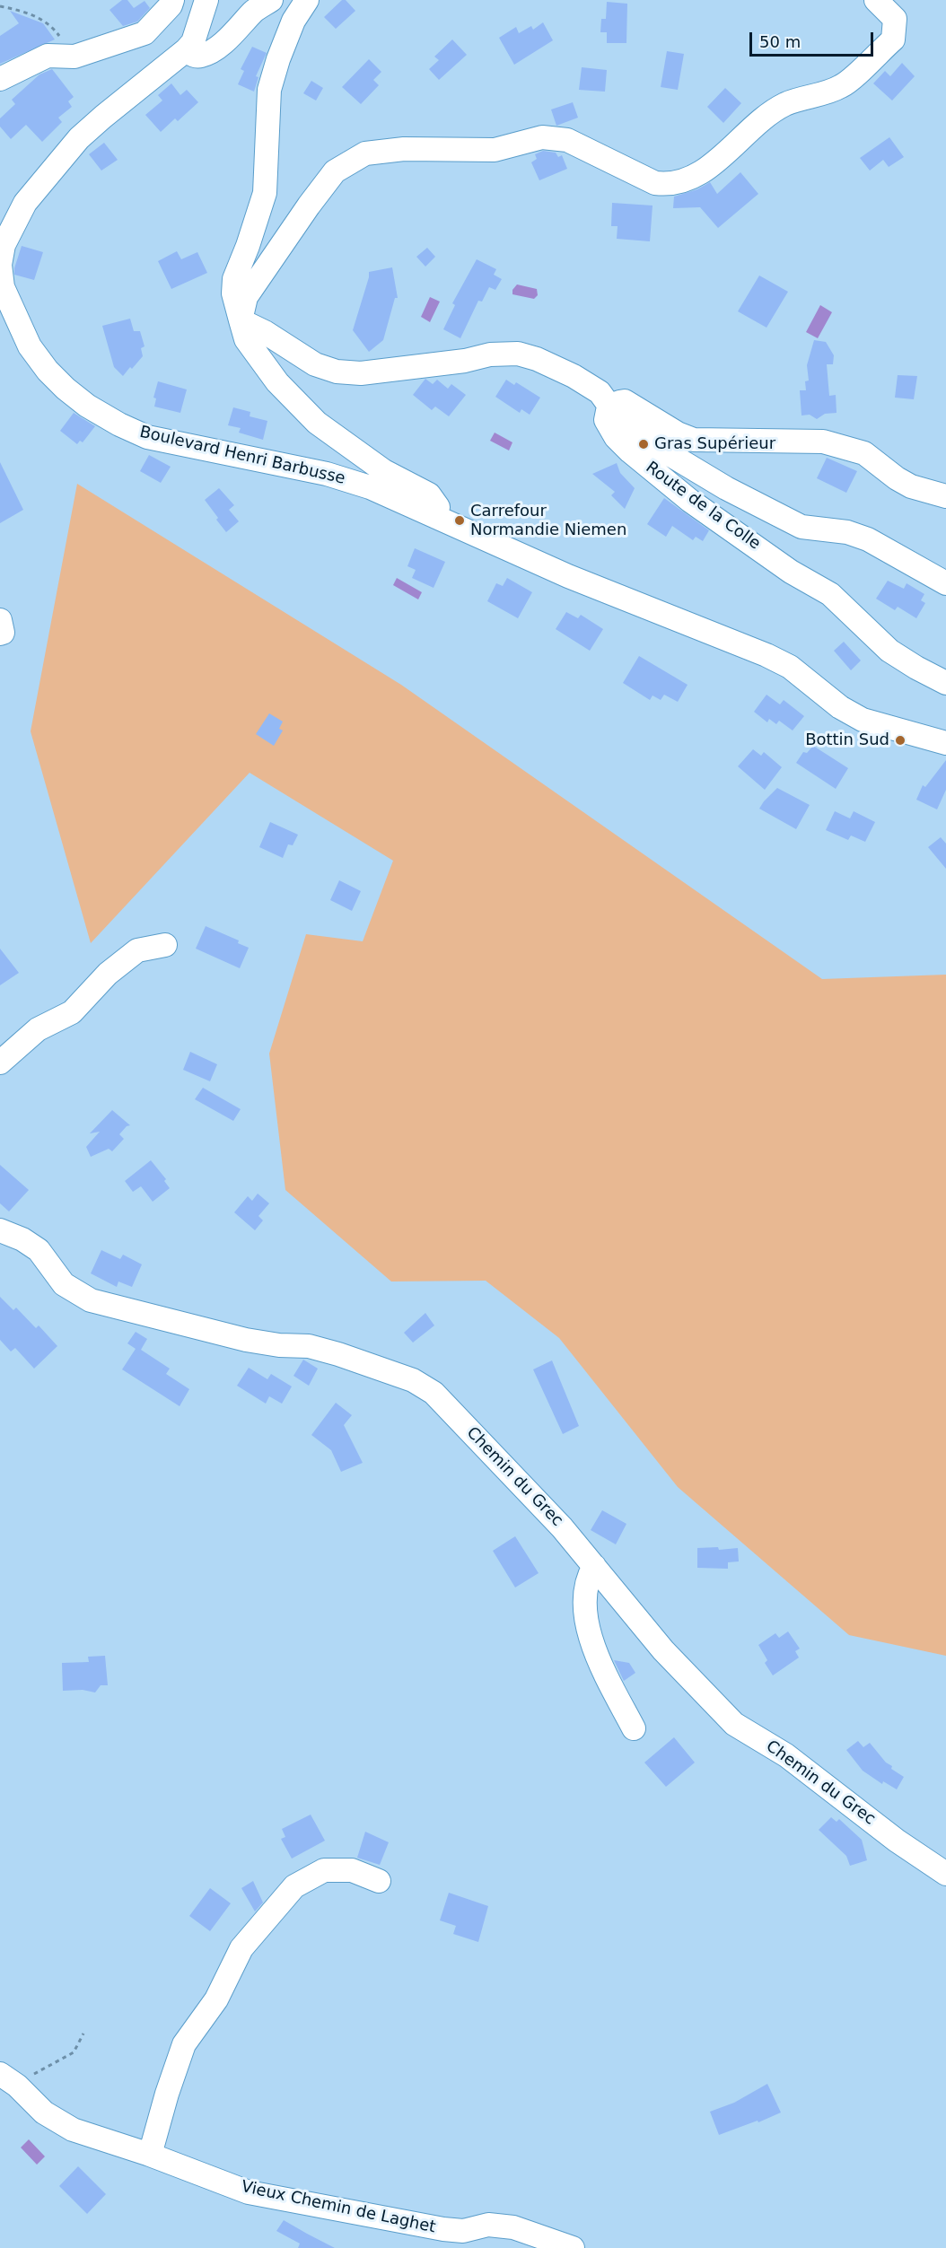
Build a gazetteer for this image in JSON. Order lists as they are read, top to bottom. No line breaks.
{"streets":{"street":["Boulevard Henri Barbusse","Route de la Colle","Chemin du Grec","Vieux Chemin de Laghet"]},"places":["Gras Supérieur","Carrefour Normandie Niemen","Bottin Sud"],"scale_bar":"50 m"}
